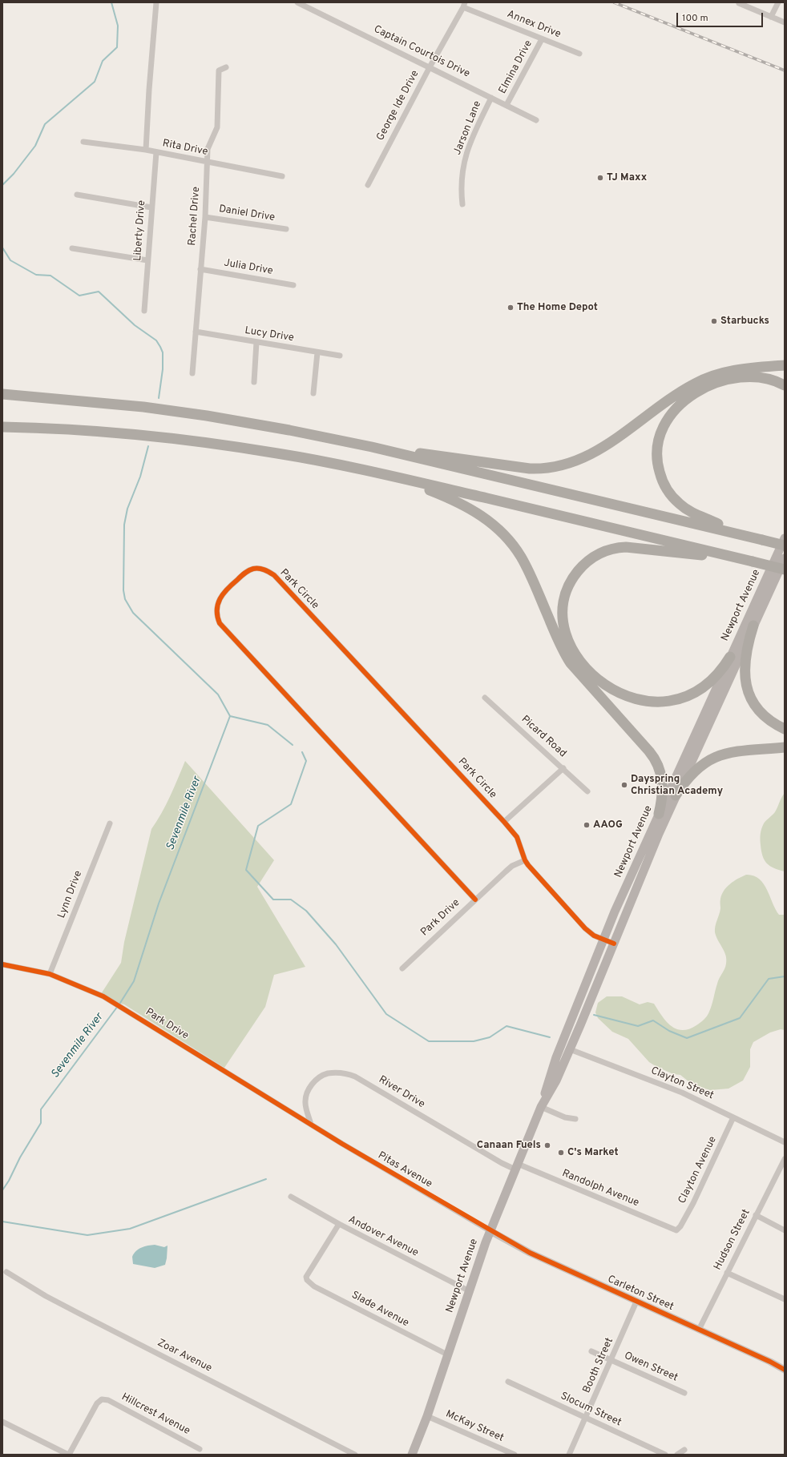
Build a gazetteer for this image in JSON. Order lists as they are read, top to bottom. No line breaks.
{"streets":{"main road":["Newport Avenue"],"street":["Annex Drive","Captain Courtois Drive","Elmina Drive","George Ide Drive","Jarson Lane","Rita Drive","Daniel Drive","Rachel Drive","Liberty Drive","Julia Drive","Lucy Drive","Park Circle","Picard Road","Lynn Drive","Park Drive","Clayton Street","River Drive","Pitas Avenue","Clayton Avenue","Randolph Avenue","Andover Avenue","Hudson Street","Carleton Street","Slade Avenue","Zoar Avenue","Booth Street","Owen Street","Slocum Street","Hillcrest Avenue","McKay Street"]},"crossings":[["Annex Drive","Elmina Drive"],["Annex Drive","George Ide Drive"],["Captain Courtois Drive","Elmina Drive"],["Captain Courtois Drive","George Ide Drive"],["Captain Courtois Drive","Jarson Lane"],["Rita Drive","Rachel Drive"],["Rita Drive","Liberty Drive"],["Daniel Drive","Rachel Drive"],["Rachel Drive","Julia Drive"],["Rachel Drive","Lucy Drive"],["Park Circle","Newport Avenue"],["Park Circle","Park Drive"],["Newport Avenue","Clayton Street"],["Newport Avenue","River Drive"],["Newport Avenue","Pitas Avenue"],["Newport Avenue","Randolph Avenue"],["Newport Avenue","Andover Avenue"],["Newport Avenue","Carleton Street"],["Newport Avenue","Slade Avenue"],["Newport Avenue","McKay Street"],["Lynn Drive","Park Drive"],["Park Drive","River Drive"],["Park Drive","Pitas Avenue"],["Clayton Street","Clayton Avenue"],["River Drive","Pitas Avenue"],["River Drive","Randolph Avenue"],["Pitas Avenue","Carleton Street"],["Clayton Avenue","Randolph Avenue"],["Andover Avenue","Slade Avenue"],["Hudson Street","Carleton Street"],["Carleton Street","Booth Street"],["Booth Street","Owen Street"],["Booth Street","Slocum Street"]],"water":["Sevenmile River"],"places":["TJ Maxx","The Home Depot","Starbucks","Dayspring Christian Academy","AAOG","Canaan Fuels","C's Market"],"scale_bar":"100 m"}
